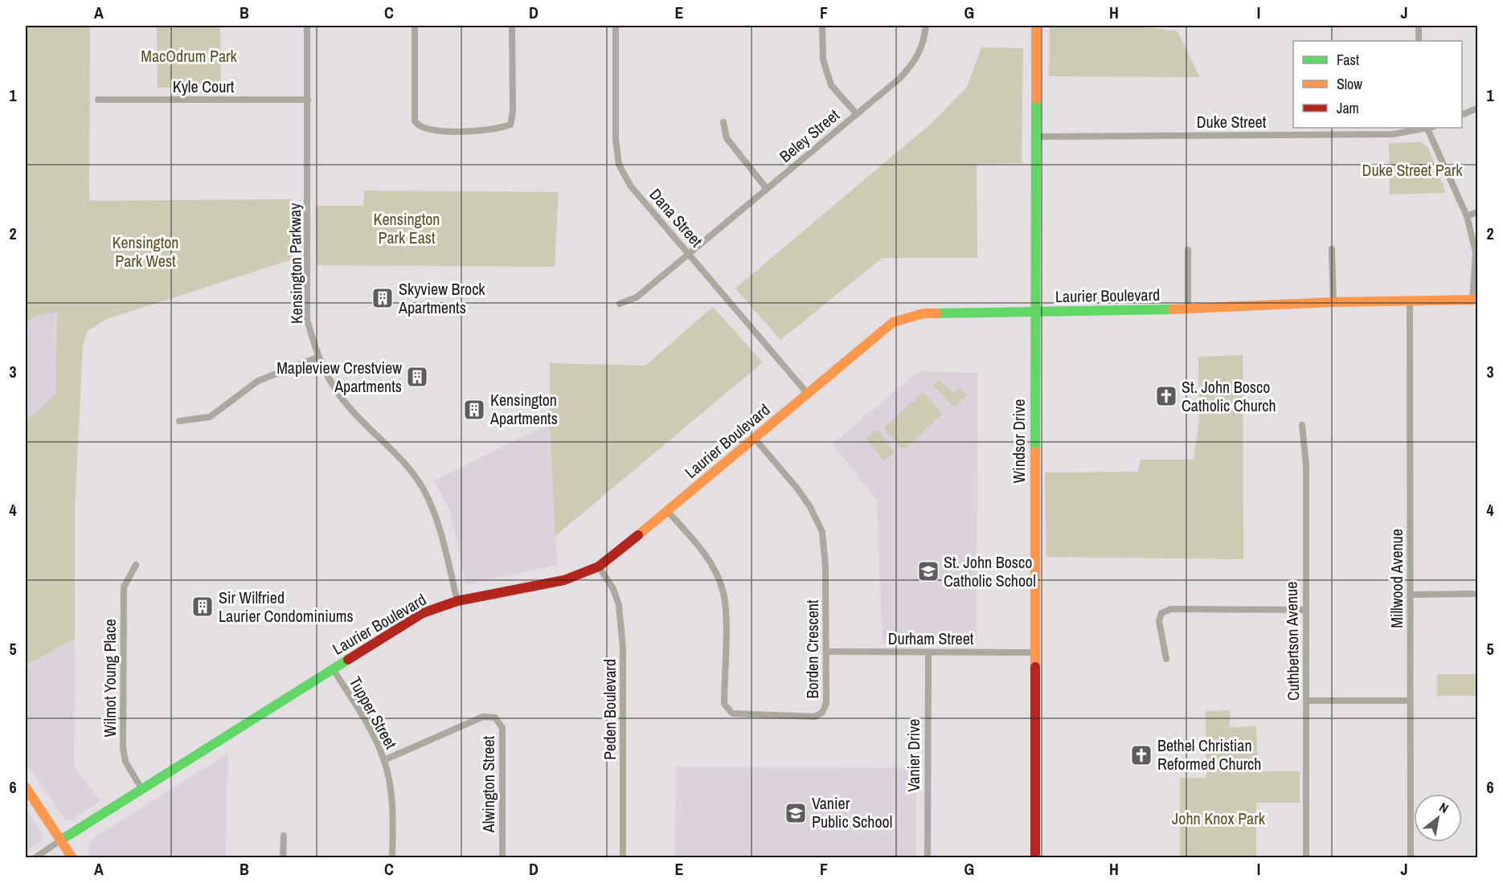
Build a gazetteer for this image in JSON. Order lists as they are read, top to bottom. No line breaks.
{"streets":{"street":["Kyle Court","Duke Street","Beley Street","Dana Street","Kensington Parkway","Laurier Boulevard","Windsor Drive","Millwood Avenue","Durham Street","Cuthbertson Avenue","Borden Crescent","Wilmot Young Place","Peden Boulevard","Tupper Street","Vanier Drive","Alwington Street"]},"crossings":[["Kyle Court","Kensington Parkway"],["Duke Street","Windsor Drive"],["Beley Street","Dana Street"],["Dana Street","Laurier Boulevard"],["Kensington Parkway","Laurier Boulevard"],["Laurier Boulevard","Windsor Drive"],["Laurier Boulevard","Millwood Avenue"],["Laurier Boulevard","Borden Crescent"],["Laurier Boulevard","Wilmot Young Place"],["Laurier Boulevard","Peden Boulevard"],["Laurier Boulevard","Tupper Street"],["Windsor Drive","Durham Street"],["Durham Street","Borden Crescent"],["Durham Street","Vanier Drive"],["Tupper Street","Alwington Street"]],"parks":["MacOdrum Park","Duke Street Park","Kensington Park East","Kensington Park West","John Knox Park"],"places":{"building":["Skyview Brock Apartments","Mapleview Crestview Apartments","Kensington Apartments","Sir Wilfried Laurier Condominiums"],"church":["St. John Bosco Catholic Church","Bethel Christian Reformed Church"],"school or university":["St. John Bosco Catholic School","Vanier Public School"]},"legend":["Fast","Slow","Jam"],"north":"top right","grid":{"columns":["A","B","C","D","E","F","G","H","I","J"],"rows":["1","2","3","4","5","6"]}}
